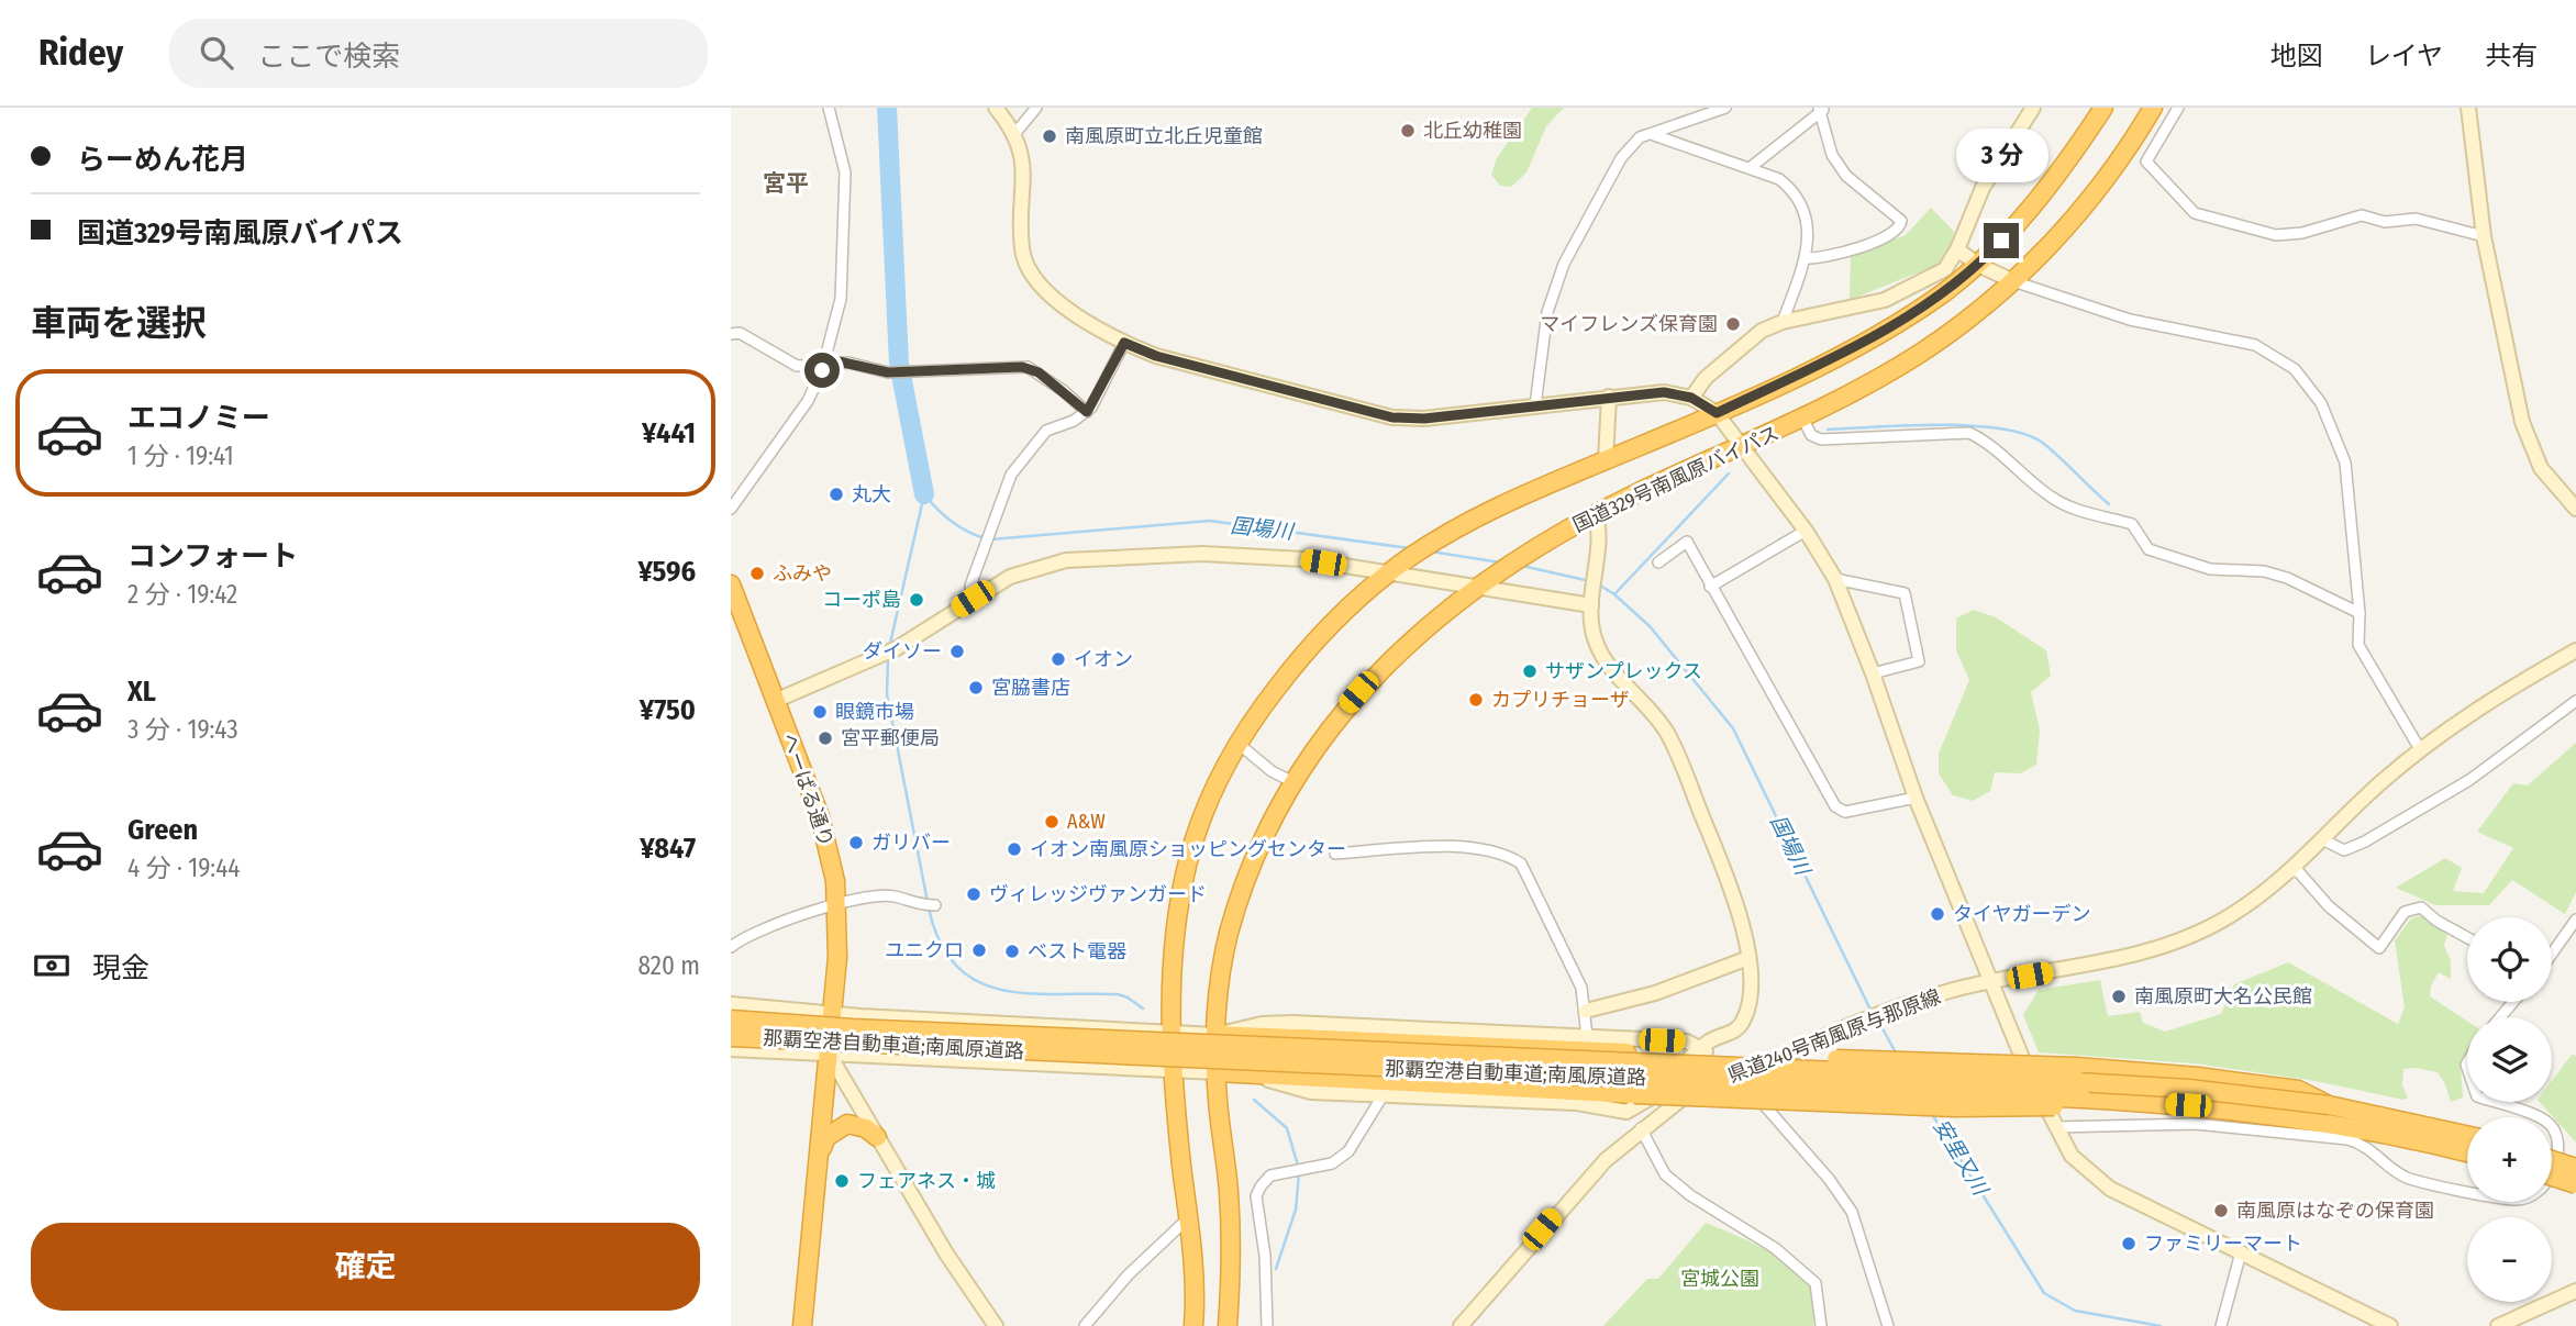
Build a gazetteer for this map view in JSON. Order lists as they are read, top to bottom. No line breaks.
{"streets":{"highway":["国道329号南風原バイパス","へーばる通り","那覇空港自動車道;南風原道路"],"street":["県道240号南風原与那原線"]},"districts":["宮平"],"water":["国場川","安里又川"],"parks":["宮城公園"],"places":["北丘幼稚園","南風原町立北丘児童館","マイフレンズ保育園","丸大","ふみや","コーポ島","ダイソー","イオン","サザンプレックス","宮脇書店","カプリチョーザ","眼鏡市場","宮平郵便局","A&W","ガリバー","イオン南風原ショッピングセンター","ヴィレッジヴァンガード","タイヤガーデン","ユニクロ","ベスト電器","南風原町大名公民館","フェアネス・城","南風原はなぞの保育園","ファミリーマート"],"page":{"header":"Ridey","search":"ここで検索","nav":["地図","レイヤ","共有"],"banner":["らーめん花月","国道329号南風原バイパス"],"bubble":"3 分","heading":"車両を選択","list":[{"name":"エコノミー","note":"1 分 · 19:41","value":"¥441"},{"name":"コンフォート","note":"2 分 · 19:42","value":"¥596"},{"name":"XL","note":"3 分 · 19:43","value":"¥750"},{"name":"Green","note":"4 分 · 19:44","value":"¥847"}],"map_buttons":["+","−"],"pay":["現金","820 m"],"buttons":"確定"}}
